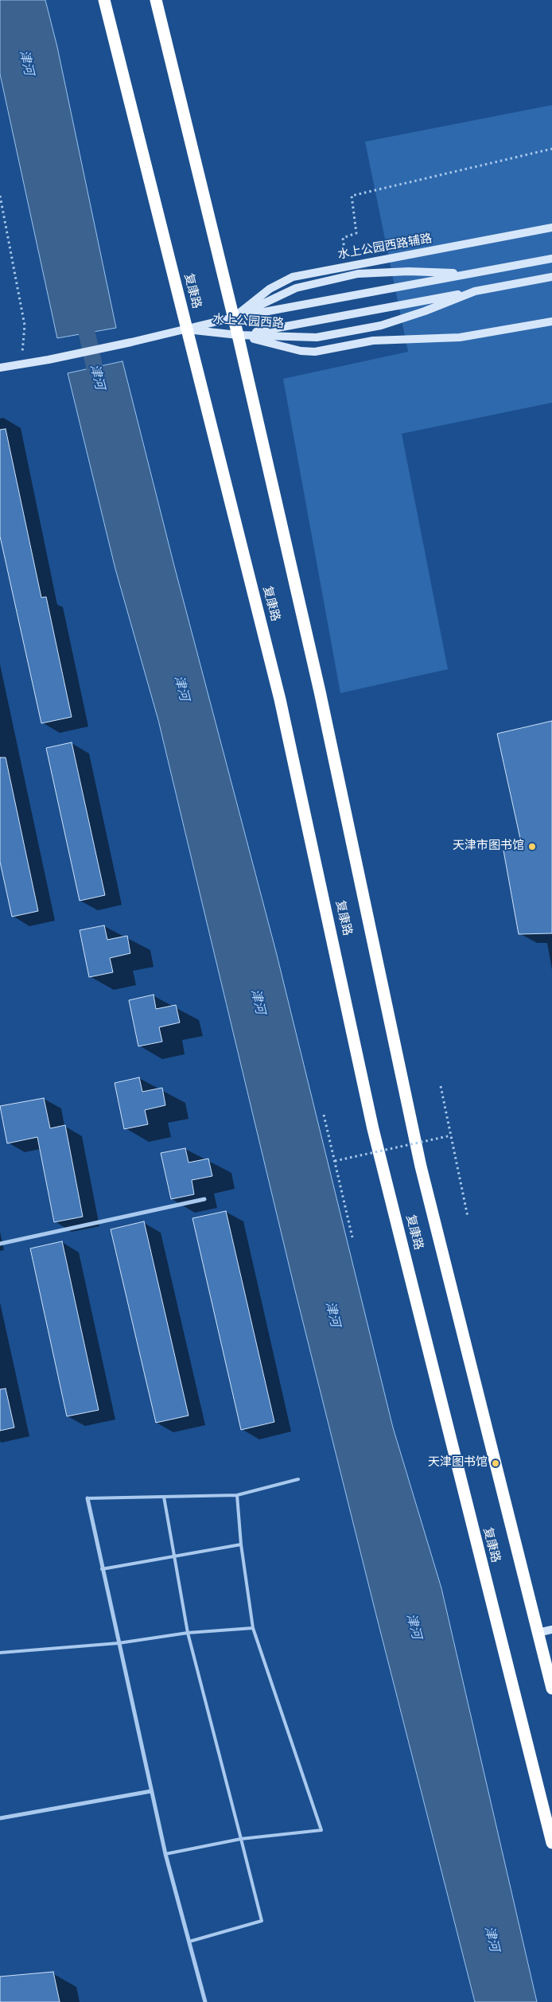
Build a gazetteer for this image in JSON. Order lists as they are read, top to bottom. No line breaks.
{"streets":{"highway":["复康路"],"main road":["水上公园西路辅路","水上公园西路"]},"crossings":[["水上公园西路辅路","复康路"],["水上公园西路辅路","水上公园西路"],["复康路","水上公园西路"]],"water":["津河"],"places":["天津市图书馆","天津图书馆"]}
